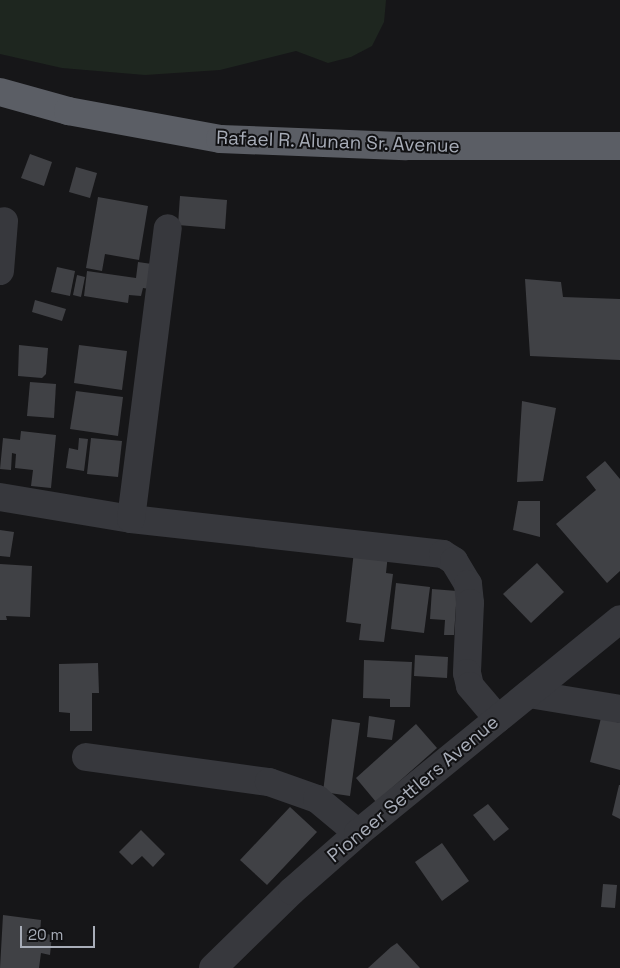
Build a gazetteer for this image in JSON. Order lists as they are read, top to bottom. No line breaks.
{"streets":{"highway":["Rafael R. Alunan Sr. Avenue"],"street":["Pioneer Settlers Avenue"]},"scale_bar":"20 m"}
